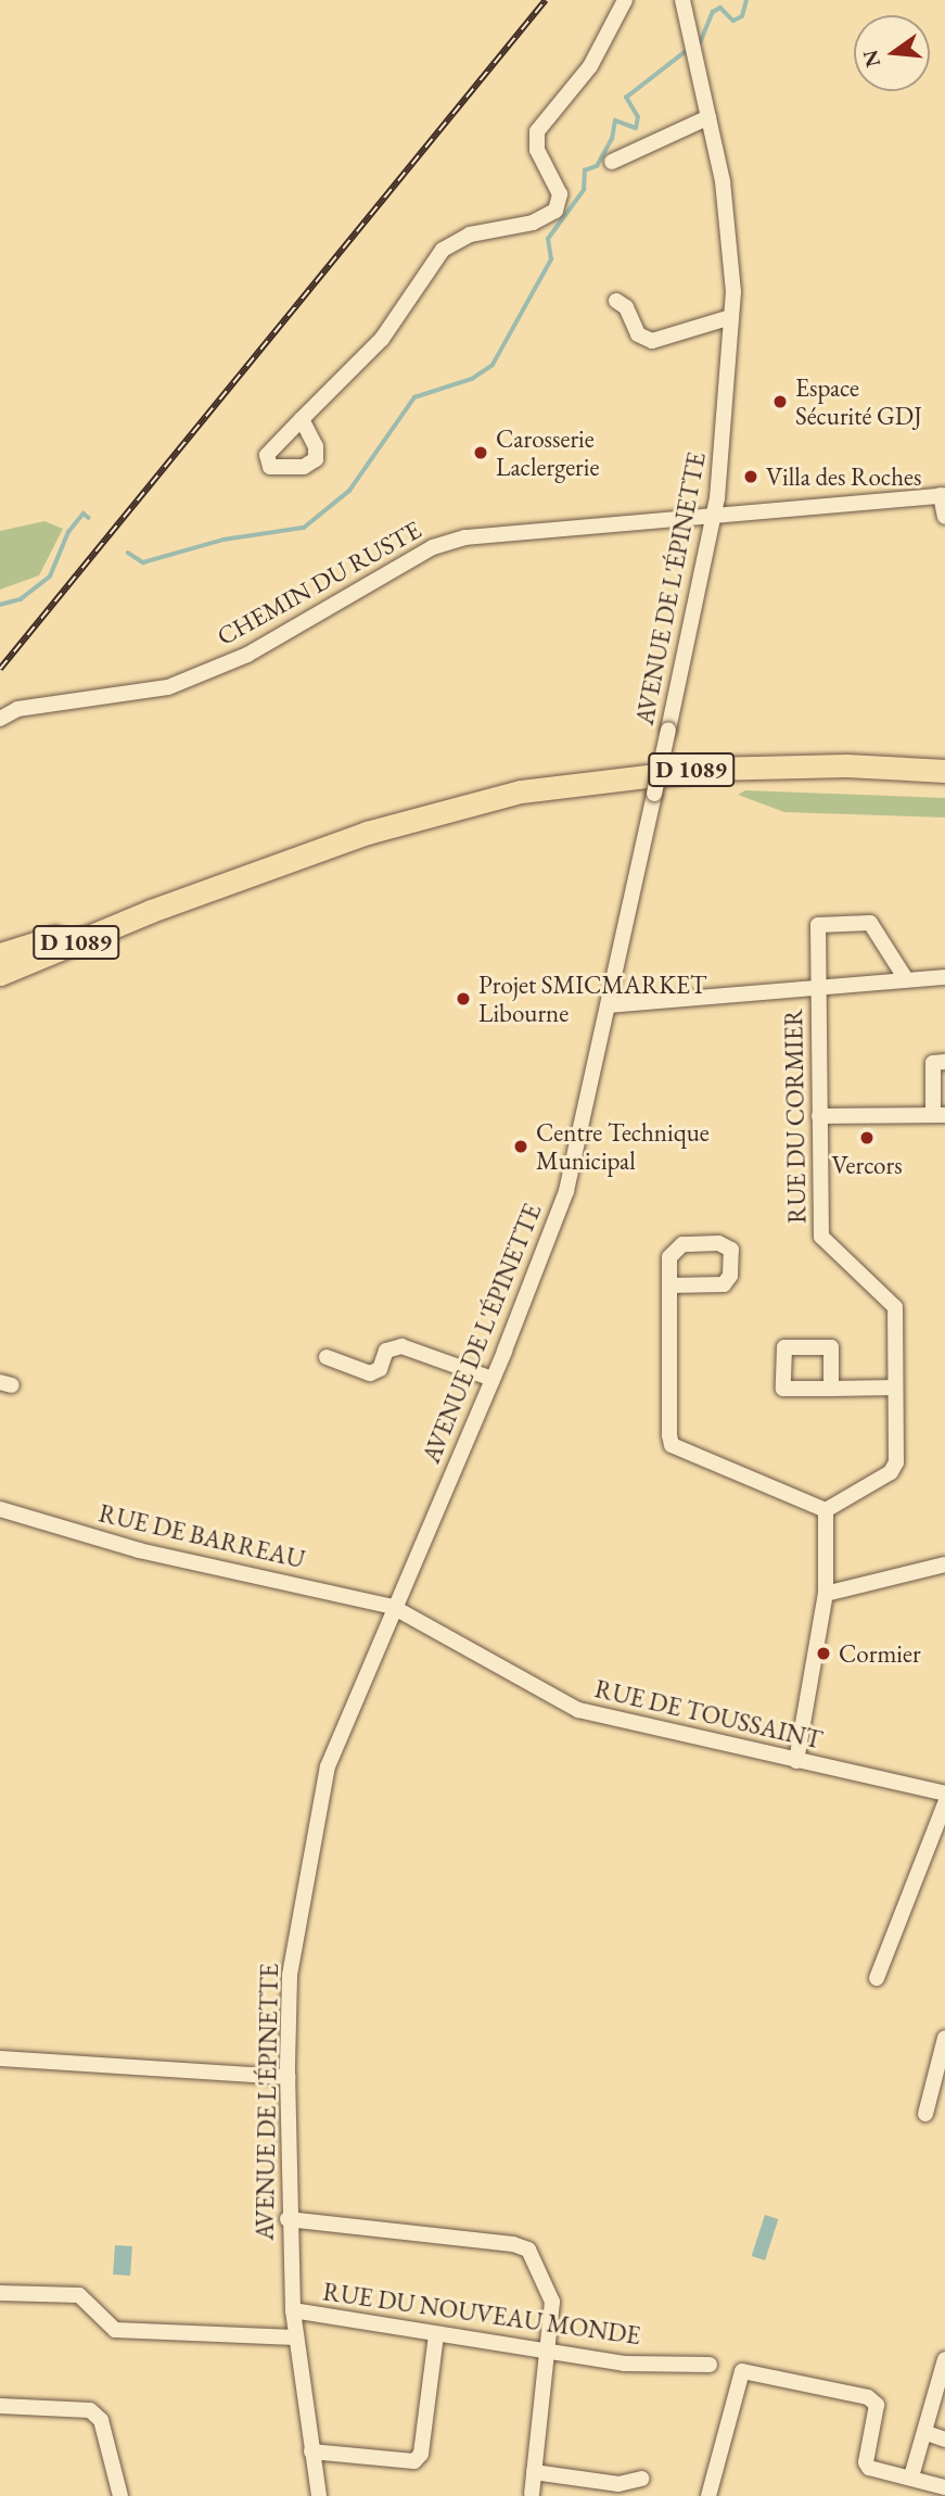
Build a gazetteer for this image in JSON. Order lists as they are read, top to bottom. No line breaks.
{"streets":{"highway":["D 1089"],"street":["CHEMIN DU RUSTE","AVENUE DE L'ÉPINETTE","RUE DU CORMIER","RUE DE BARREAU","RUE DE TOUSSAINT","RUE DU NOUVEAU MONDE"]},"crossings":[["CHEMIN DU RUSTE","AVENUE DE L'ÉPINETTE"],["AVENUE DE L'ÉPINETTE","RUE DE BARREAU"],["AVENUE DE L'ÉPINETTE","RUE DE TOUSSAINT"],["AVENUE DE L'ÉPINETTE","RUE DU NOUVEAU MONDE"],["RUE DE BARREAU","RUE DE TOUSSAINT"]],"places":["Espace Sécurité GDJ","Carosserie Laclergerie","Villa des Roches","Projet SMICMARKET Libourne","Vercors","Centre Technique Municipal","Cormier"],"north":"left"}
